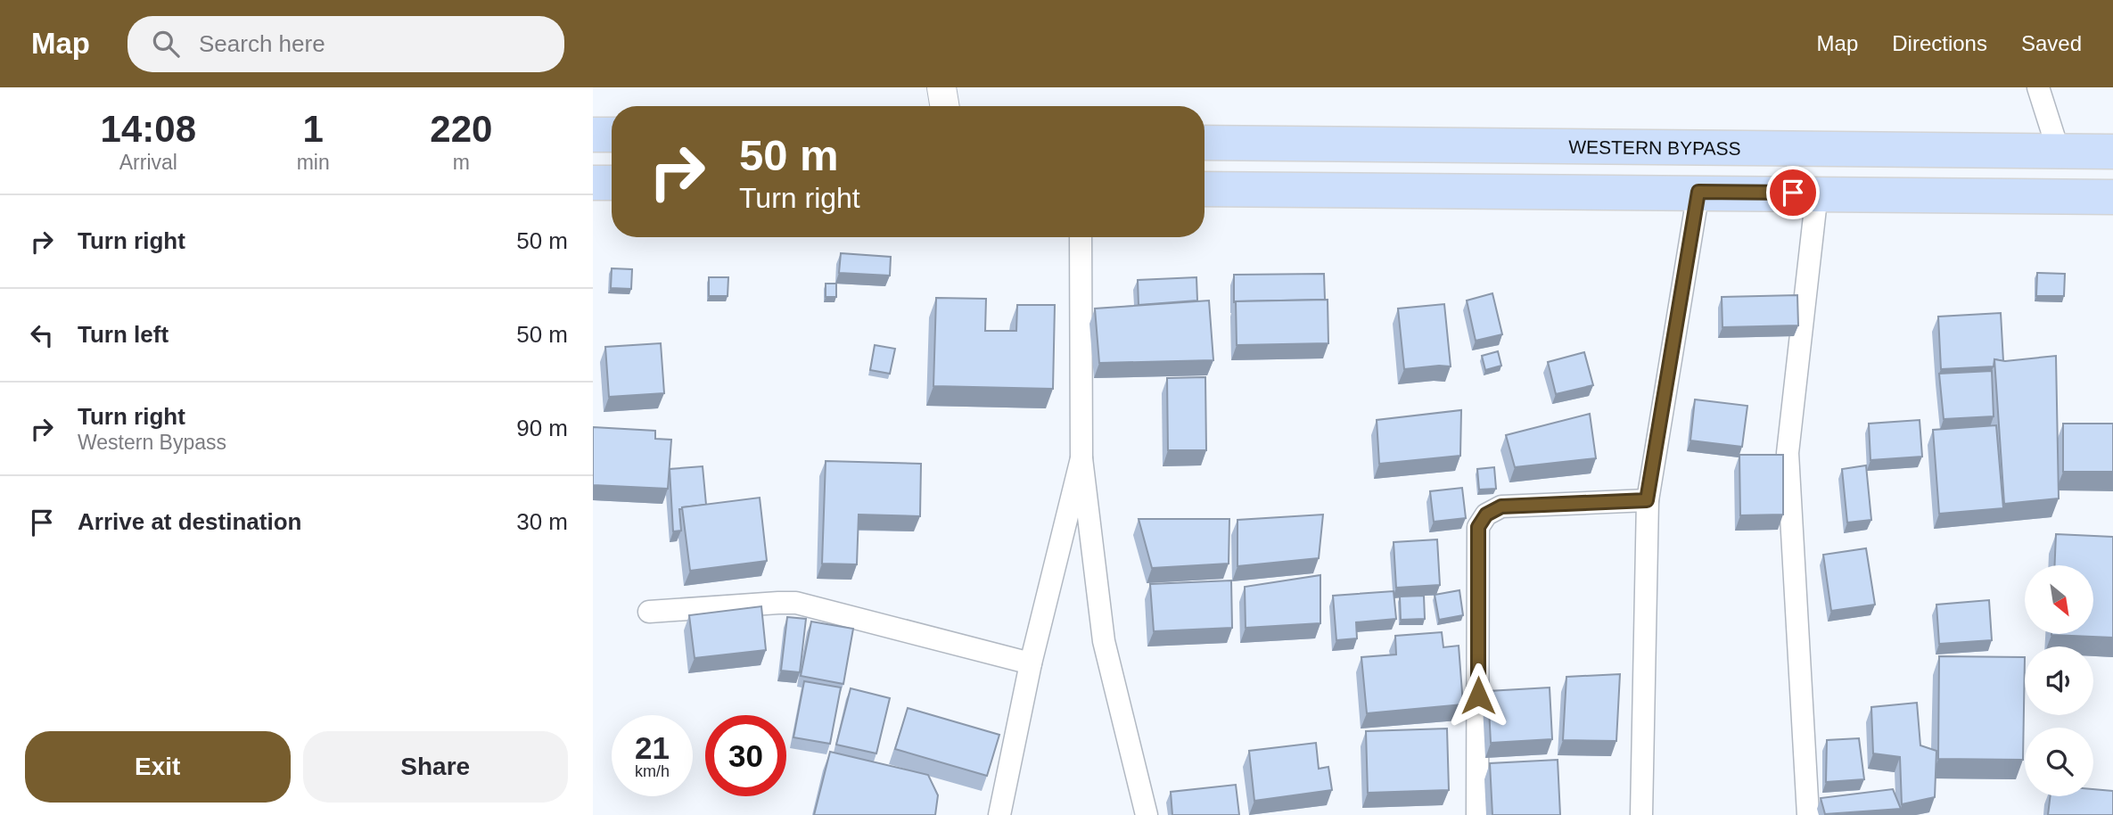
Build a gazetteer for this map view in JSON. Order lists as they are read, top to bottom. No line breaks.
{"streets":{"main road":["WESTERN BYPASS"]},"north":"bottom right","page":{"header":"Map","search":"Search here","nav":["Map","Directions","Saved"],"eta":["14:08","Arrival","1","min","220","m"],"turn":["50 m","Turn right"],"list":[{"name":"Turn right","value":"50 m"},{"name":"Turn left","value":"50 m"},{"name":"Turn right","note":"Western Bypass","value":"90 m"},{"name":"Arrive at destination","value":"30 m"}],"speed":"21 km/h","limit":"30","buttons":["Exit","Share"]}}
